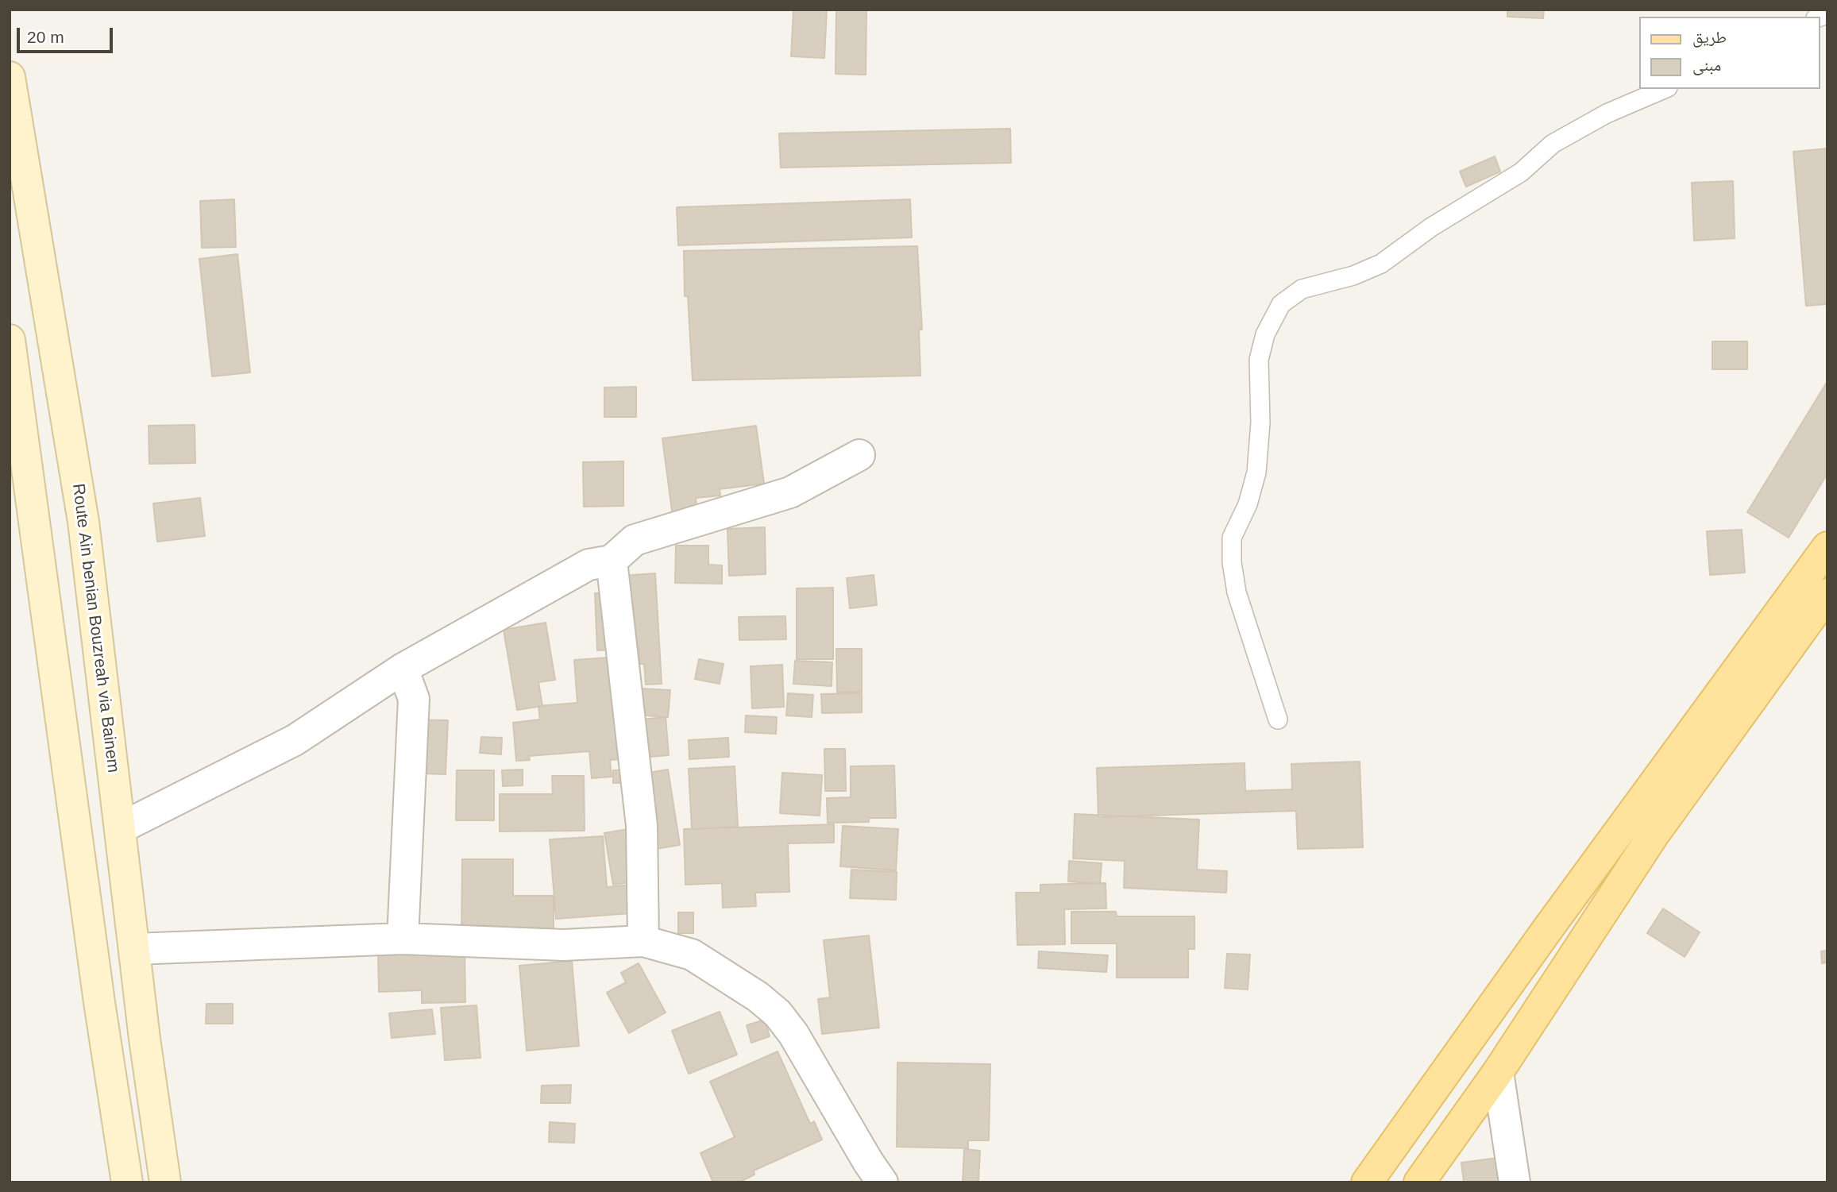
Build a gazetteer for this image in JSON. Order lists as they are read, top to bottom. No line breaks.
{"streets":{"main road":["Route Ain benian Bouzreah via Bainem"]},"legend":["طريق","مبنى"],"scale_bar":"20 m"}
